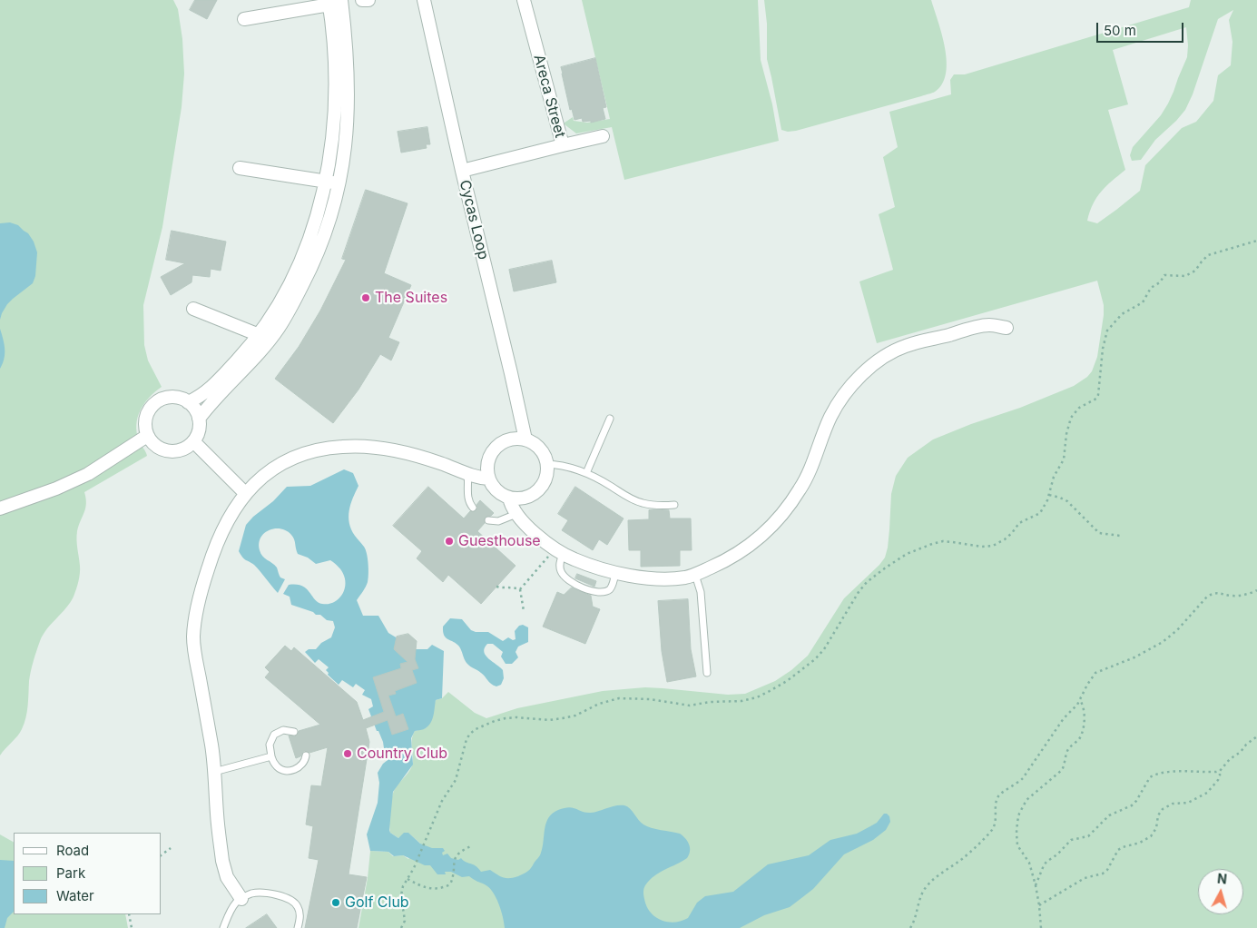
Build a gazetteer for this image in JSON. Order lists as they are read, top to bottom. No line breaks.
{"streets":{"street":["Areca Street","Cycas Loop"]},"crossings":[["Areca Street","Cycas Loop"]],"places":["The Suites","Guesthouse","Country Club","Golf Club"],"legend":["Road","Park","Water"],"scale_bar":"50 m","north":"top"}
